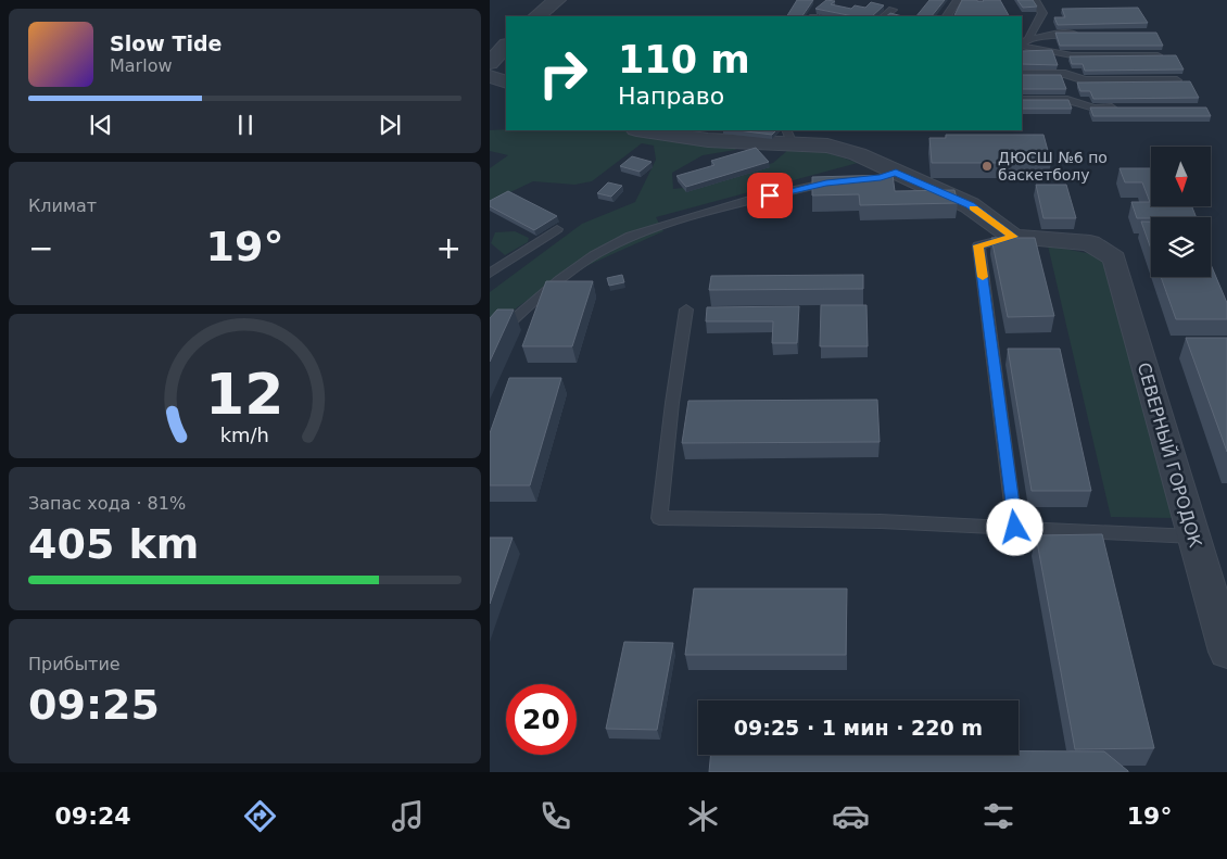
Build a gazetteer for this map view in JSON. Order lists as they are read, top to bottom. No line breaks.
{"streets":{"street":["СЕВЕРНЫЙ ГОРОДОК"]},"places":["ДЮСШ №6 по баскетболу"],"north":"bottom","page":{"turn":["110 m","Направо"],"song":["Slow Tide","Marlow"],"tile":["Климат",["Запас хода · 81%","405 km"],["Прибытие","09:25"]],"heat":["−","19°","+"],"limit":"20","trip":"09:25 · 1 мин · 220 m","tabs":["09:24","19°"],"gauge":["12","km/h"]}}
